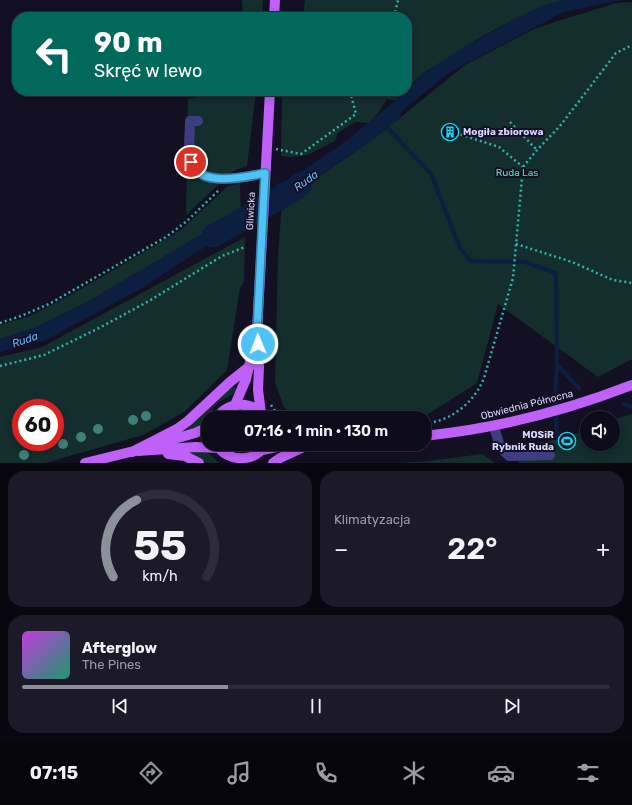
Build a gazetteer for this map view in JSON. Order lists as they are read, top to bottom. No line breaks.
{"streets":{"main road":["Gliwicka","Obwiednia Północna"]},"water":["Ruda"],"parks":["Ruda Las"],"places":{"building":["Mogiła zbiorowa"],"sports":["MOSiR Rybnik Ruda"]},"page":{"turn":["90 m","Skręć w lewo"],"limit":"60","trip":"07:16 · 1 min · 130 m","tile":"Klimatyzacja","heat":["−","22°","+"],"song":["Afterglow","The Pines"],"tabs":"07:15","gauge":["55","km/h"]}}
